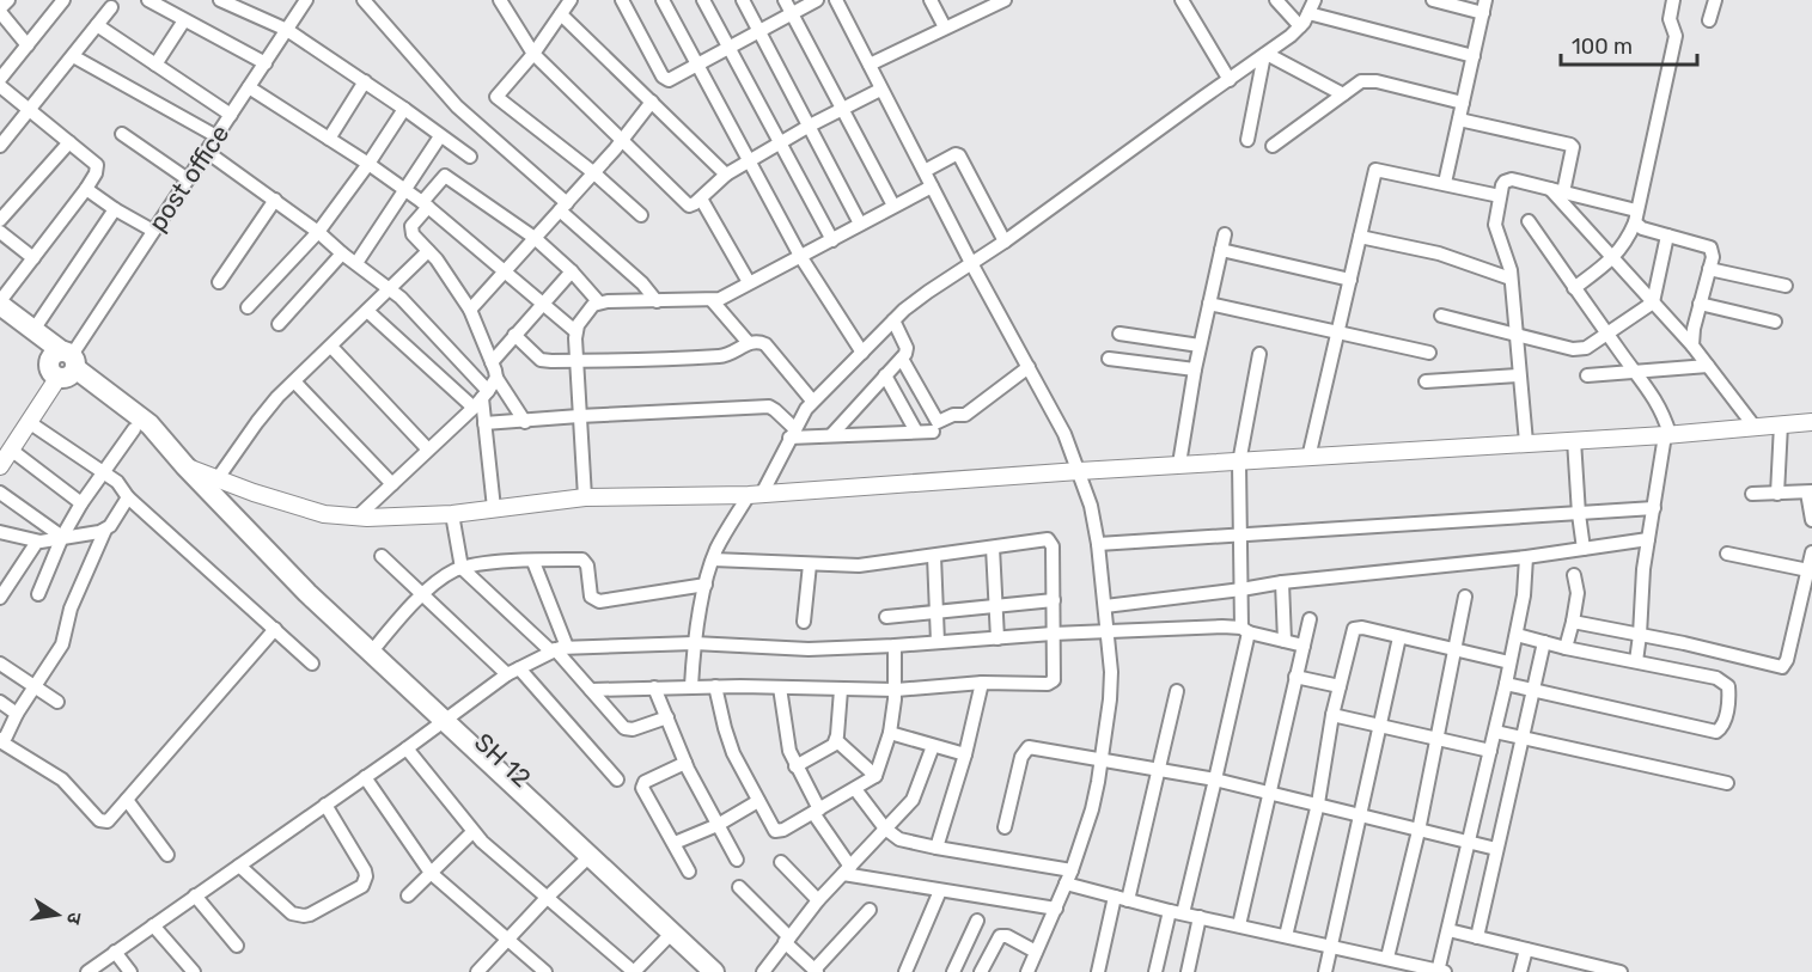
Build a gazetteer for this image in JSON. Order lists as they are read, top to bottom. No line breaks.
{"streets":{"highway":["SH 12"],"street":["post office"]},"crossings":[["post office","SH 12"]],"scale_bar":"100 m","north":"right"}
